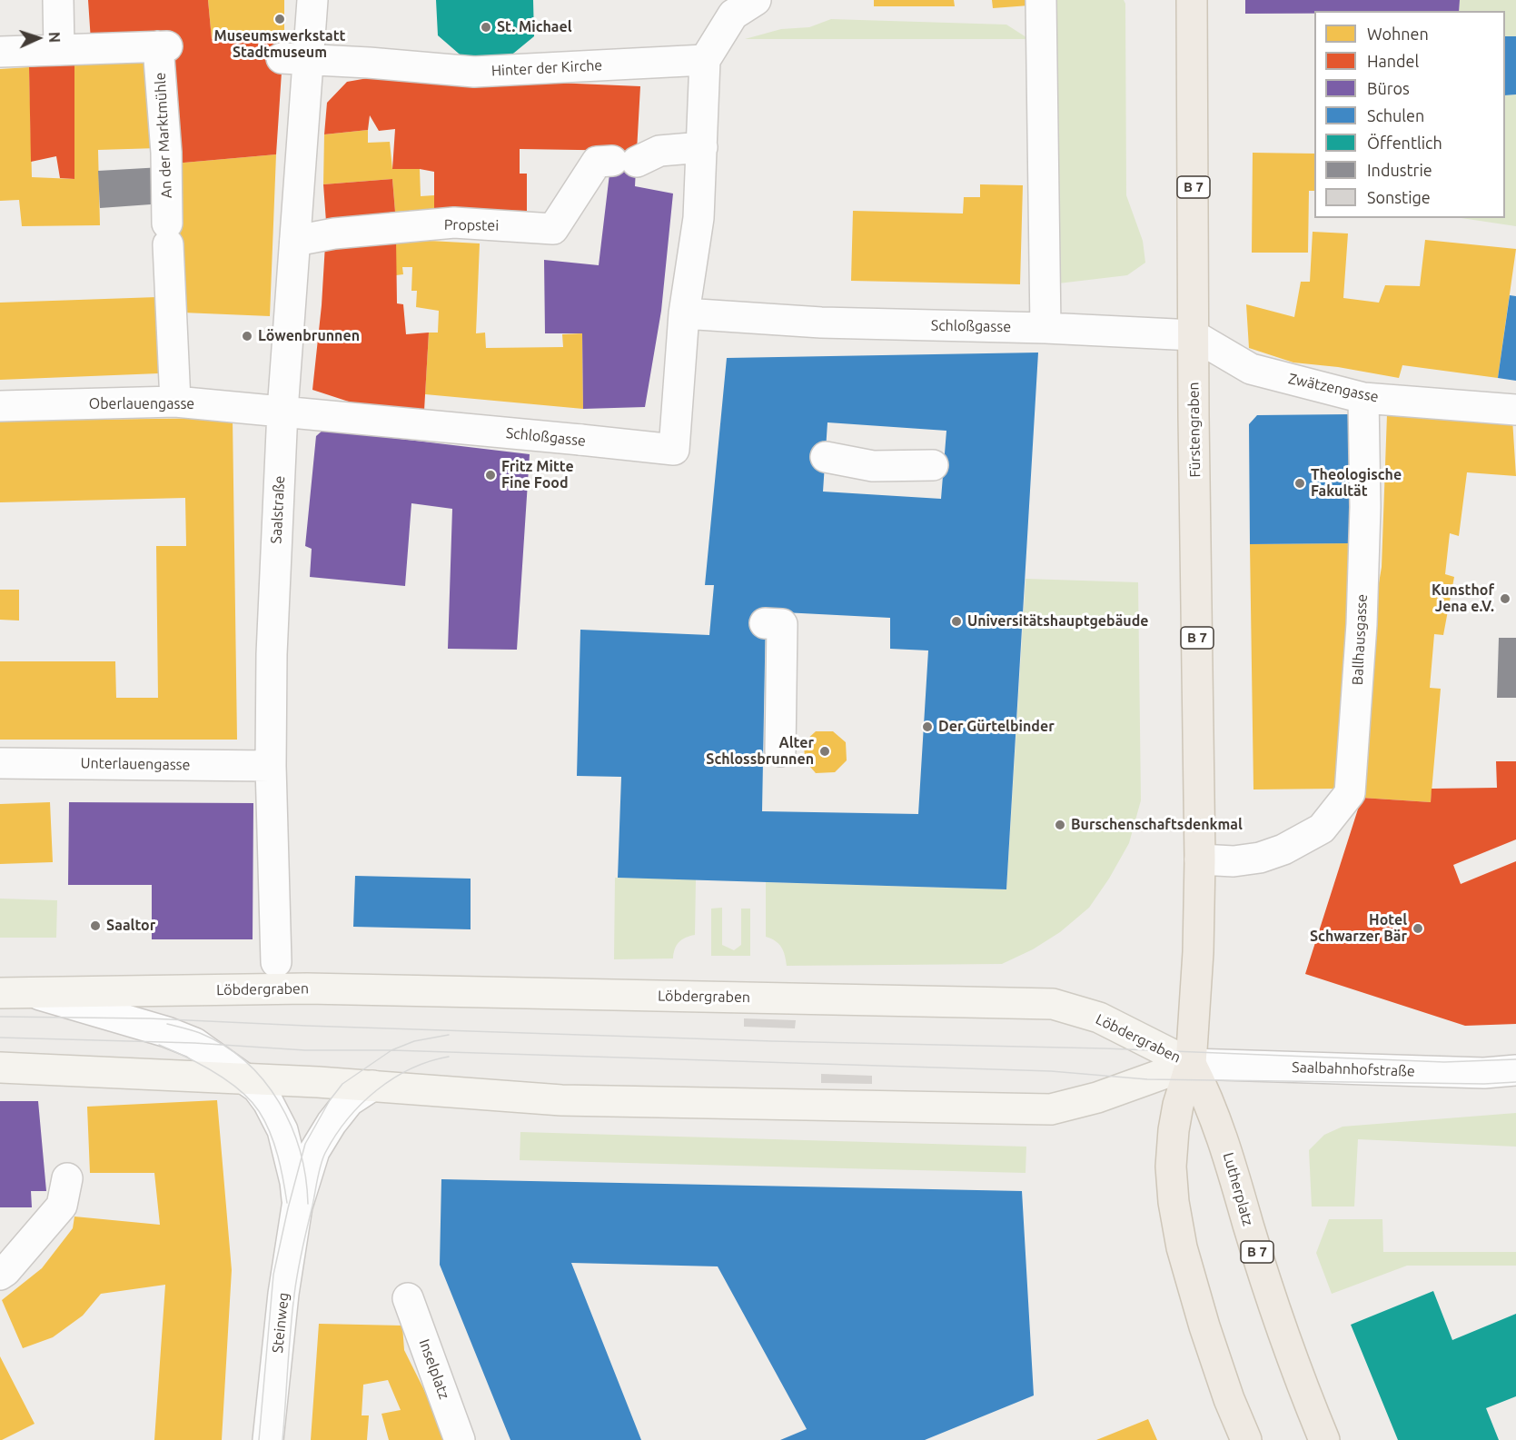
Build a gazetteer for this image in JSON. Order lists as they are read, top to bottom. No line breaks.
{"streets":{"main road":["B 7","Fürstengraben","Löbdergraben","Lutherplatz"],"street":["Hinter der Kirche","An der Marktmühle","Propstei","Schloßgasse","Zwätzengasse","Oberlauengasse","Saalstraße","Ballhausgasse","Unterlauengasse","Saalbahnhofstraße","Steinweg","Inselplatz"]},"crossings":[["Hinter der Kirche","Schloßgasse"],["Hinter der Kirche","Saalstraße"],["An der Marktmühle","Oberlauengasse"],["Propstei","Schloßgasse"],["Propstei","Saalstraße"],["Schloßgasse","Zwätzengasse"],["Schloßgasse","Oberlauengasse"],["Schloßgasse","Fürstengraben"],["Schloßgasse","Saalstraße"],["Zwätzengasse","Fürstengraben"],["Zwätzengasse","Ballhausgasse"],["Oberlauengasse","Saalstraße"],["Fürstengraben","Ballhausgasse"],["Fürstengraben","Lutherplatz"],["Saalstraße","Unterlauengasse"],["Ballhausgasse","Lutherplatz"],["Löbdergraben","Saalbahnhofstraße"],["Löbdergraben","Lutherplatz"],["Löbdergraben","Steinweg"],["Saalbahnhofstraße","Lutherplatz"]],"places":["Museumswerkstatt Stadtmuseum","St. Michael","Löwenbrunnen","Fritz Mitte Fine Food","Theologische Fakultät","Kunsthof Jena e.V.","Universitätshauptgebäude","Der Gürtelbinder","Alter Schlossbrunnen","Burschenschaftsdenkmal","Saaltor","Hotel Schwarzer Bär"],"legend":["Wohnen","Handel","Büros","Schulen","Öffentlich","Industrie","Sonstige"],"north":"right"}
